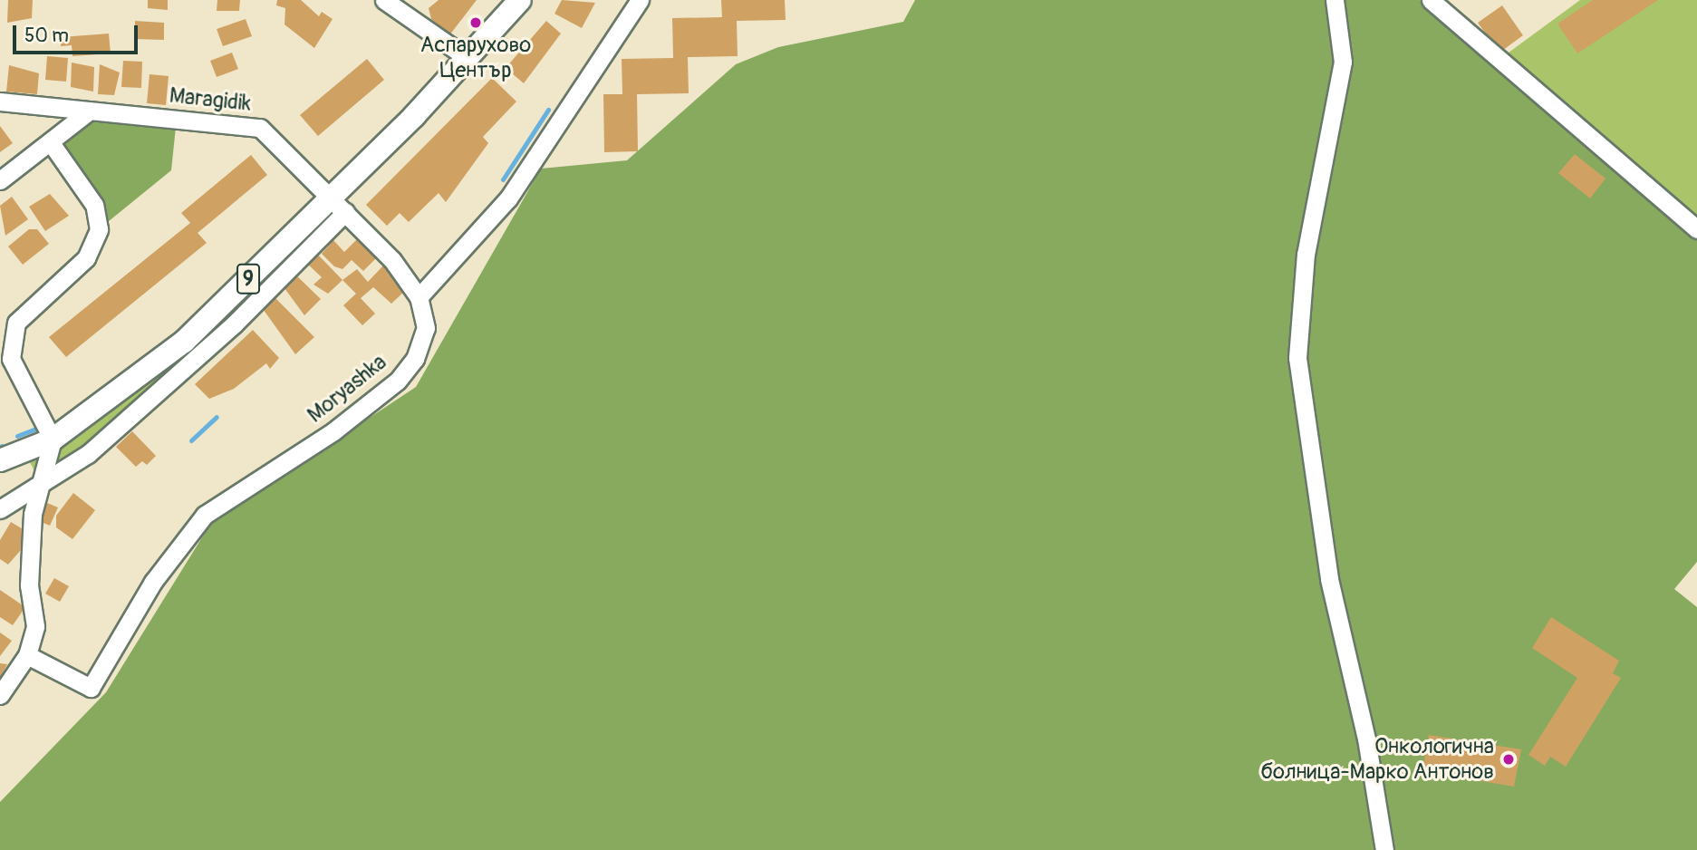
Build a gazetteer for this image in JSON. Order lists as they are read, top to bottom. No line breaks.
{"streets":{"main road":["9"],"street":["Maragidik","Moryashka"]},"crossings":[["Maragidik","9"],["Maragidik","Moryashka"]],"places":["Аспарухово Център","Онкологична болница-Марко Антонов"],"scale_bar":"50 m"}
